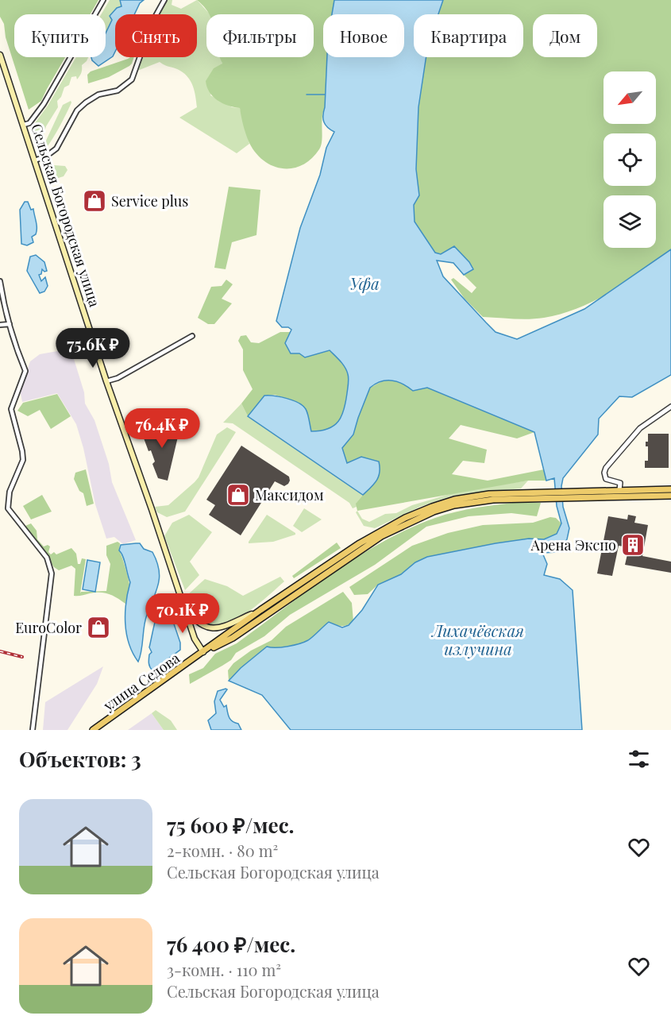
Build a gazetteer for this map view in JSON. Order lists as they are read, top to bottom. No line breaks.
{"streets":{"main road":["Сельская Богородская улица","улица Седова"]},"crossings":[["Сельская Богородская улица","улица Седова"]],"water":["Уфа","Лихачёвская излучина"],"places":{"shop":["Service plus","Максидом","EuroColor"],"building":["Арена Экспо"]},"north":"bottom left","page":{"chip":["Купить","Снять","Фильтры","Новое","Квартира","Дом"],"price":["75.6K ₽","76.4K ₽","70.1K ₽"],"heading":"Объектов: 3","list":[{"name":"75 600 ₽/мес.","note":"2-комн. · 80 m² · Сельская Богородская улица"},{"name":"76 400 ₽/мес.","note":"3-комн. · 110 m² · Сельская Богородская улица"}]}}
